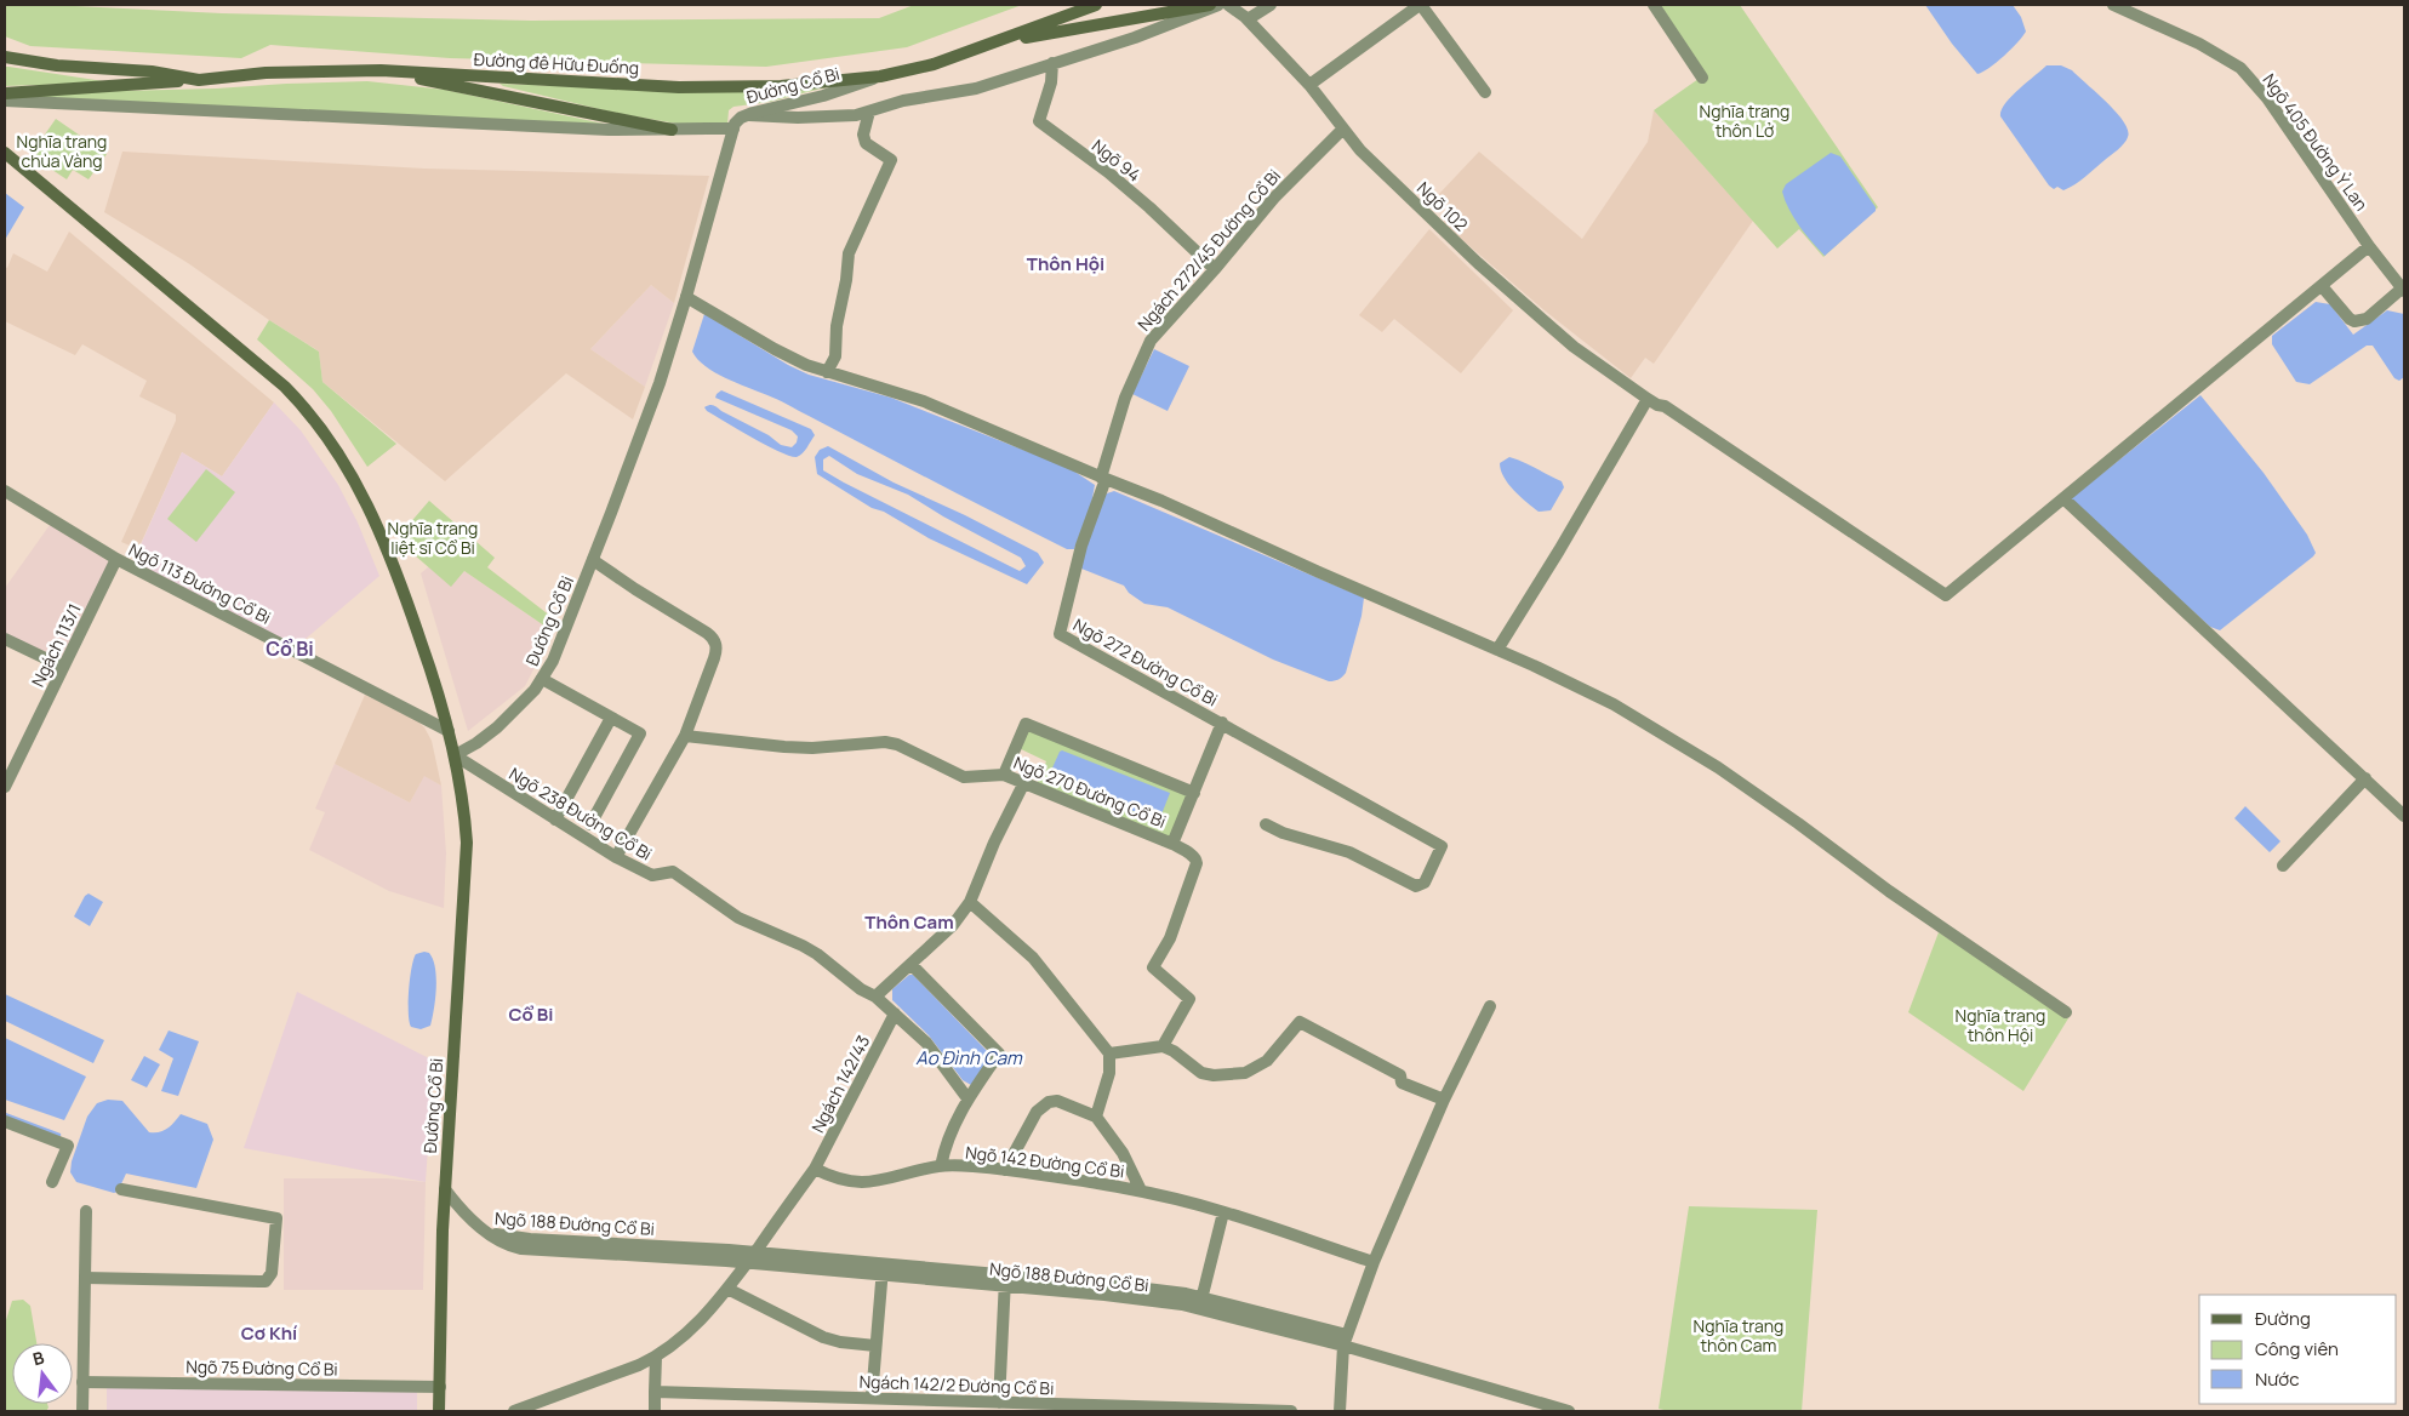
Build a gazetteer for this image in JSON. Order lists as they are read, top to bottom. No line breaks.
{"streets":{"main road":["Đường đê Hữu Đuống","Đường Cổ Bi"],"street":["Ngõ 405 Đường Ỷ Lan","Ngõ 94","Ngõ 102","Ngách 272/45 Đường Cổ Bi","Ngõ 113 Đường Cổ Bi","Ngách 113/1","Ngõ 272 Đường Cổ Bi","Ngõ 270 Đường Cổ Bi","Ngõ 238 Đường Cổ Bi","Ngách 142/43","Ngõ 142 Đường Cổ Bi","Ngõ 188 Đường Cổ Bi","Ngõ 75 Đường Cổ Bi","Ngách 142/2 Đường Cổ Bi"]},"crossings":[["Đường đê Hữu Đuống","Đường Cổ Bi"],["Đường Cổ Bi","Ngõ 238 Đường Cổ Bi"],["Đường Cổ Bi","Ngõ 188 Đường Cổ Bi"],["Đường Cổ Bi","Ngõ 75 Đường Cổ Bi"],["Ngõ 94","Ngách 272/45 Đường Cổ Bi"],["Ngõ 102","Ngách 272/45 Đường Cổ Bi"],["Ngách 272/45 Đường Cổ Bi","Ngõ 272 Đường Cổ Bi"],["Ngõ 113 Đường Cổ Bi","Ngách 113/1"],["Ngõ 272 Đường Cổ Bi","Ngõ 270 Đường Cổ Bi"],["Ngõ 238 Đường Cổ Bi","Ngách 142/43"],["Ngách 142/43","Ngõ 142 Đường Cổ Bi"]],"districts":["Thôn Hội","Cổ Bi","Thôn Cam","Cổ Bi","Cơ Khí"],"water":["Ao Đình Cam"],"parks":["Nghĩa trang thôn Lở","Nghĩa trang chùa Vàng","Nghĩa trang liệt sĩ Cổ Bi","Nghĩa trang thôn Hội","Nghĩa trang thôn Cam"],"legend":["Đường","Công viên","Nước"],"north":"top"}
